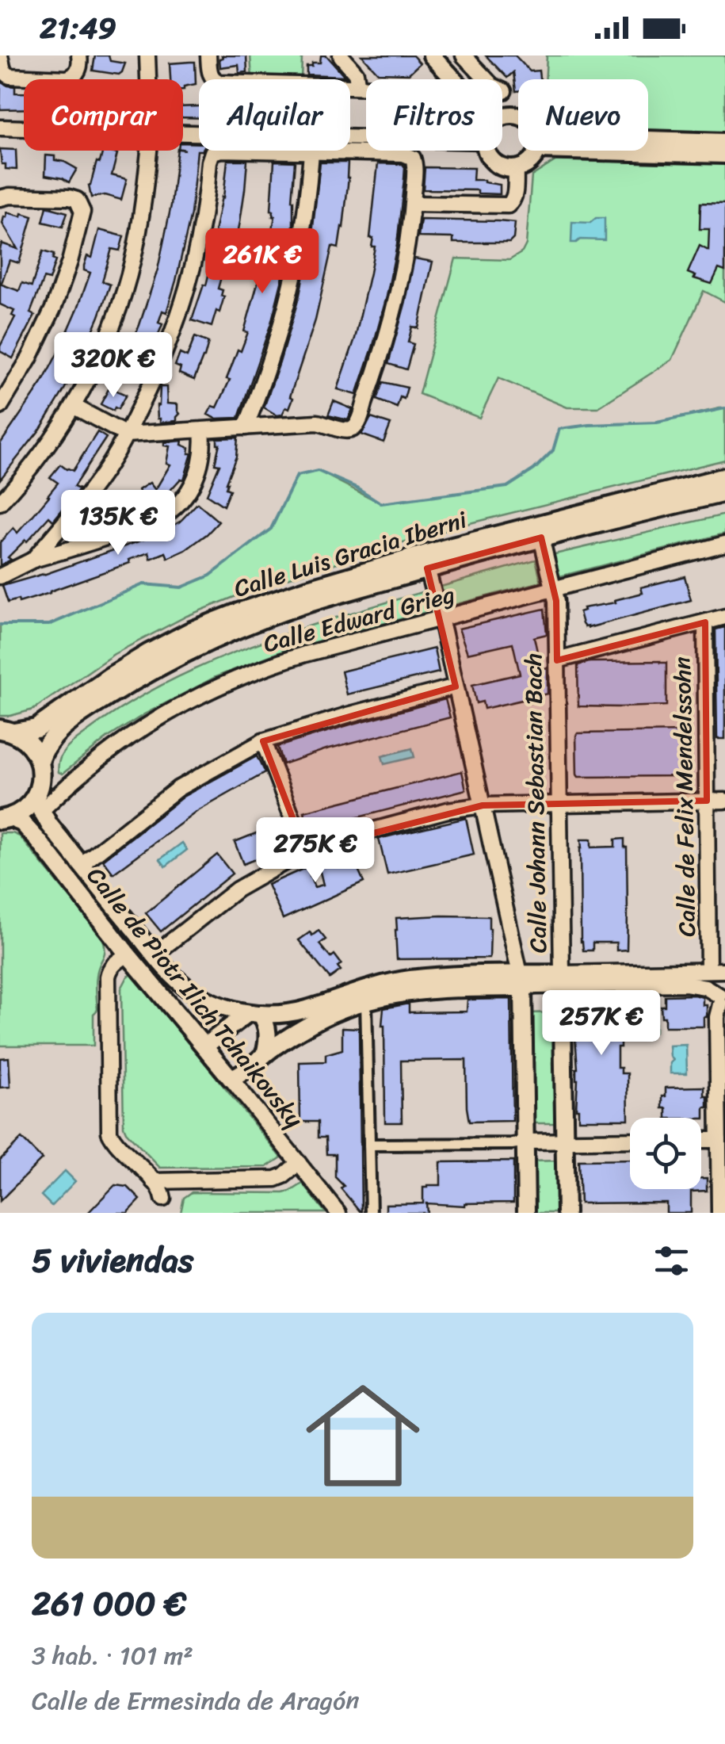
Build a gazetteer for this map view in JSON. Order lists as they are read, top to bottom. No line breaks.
{"streets":{"main road":["Calle Luis Gracia Iberni"],"street":["Calle Edward Grieg","Calle de Felix Mendelssohn","Calle Johann Sebastian Bach","Calle de Piotr Ilich Tchaikovsky"]},"crossings":[["Calle Luis Gracia Iberni","Calle Johann Sebastian Bach"],["Calle Edward Grieg","Calle Johann Sebastian Bach"],["Calle Edward Grieg","Calle de Piotr Ilich Tchaikovsky"]],"page":{"status":"21:49","chip":["Comprar","Alquilar","Filtros","Nuevo"],"price":["261K €","320K €","135K €","275K €","257K €"],"heading":"5 viviendas","list":[{"name":"261 000 €","note":"3 hab. · 101 m² · Calle de Ermesinda de Aragón"}]}}
